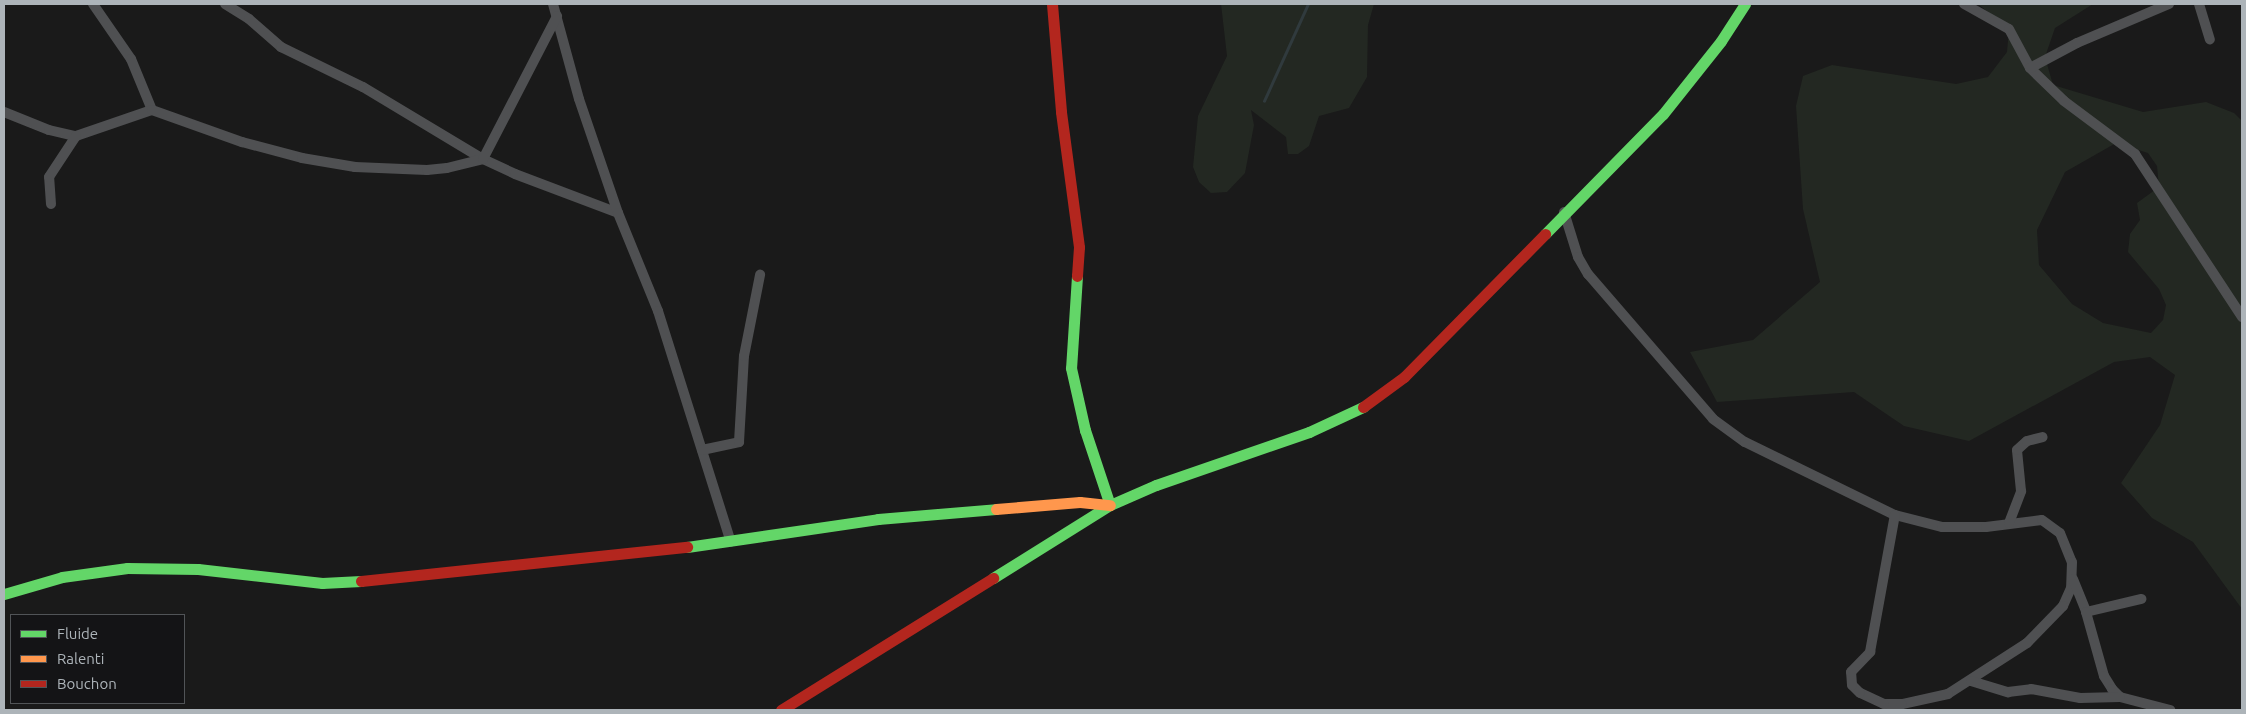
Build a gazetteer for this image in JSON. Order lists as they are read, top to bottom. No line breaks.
{"legend":["Fluide","Ralenti","Bouchon"]}
